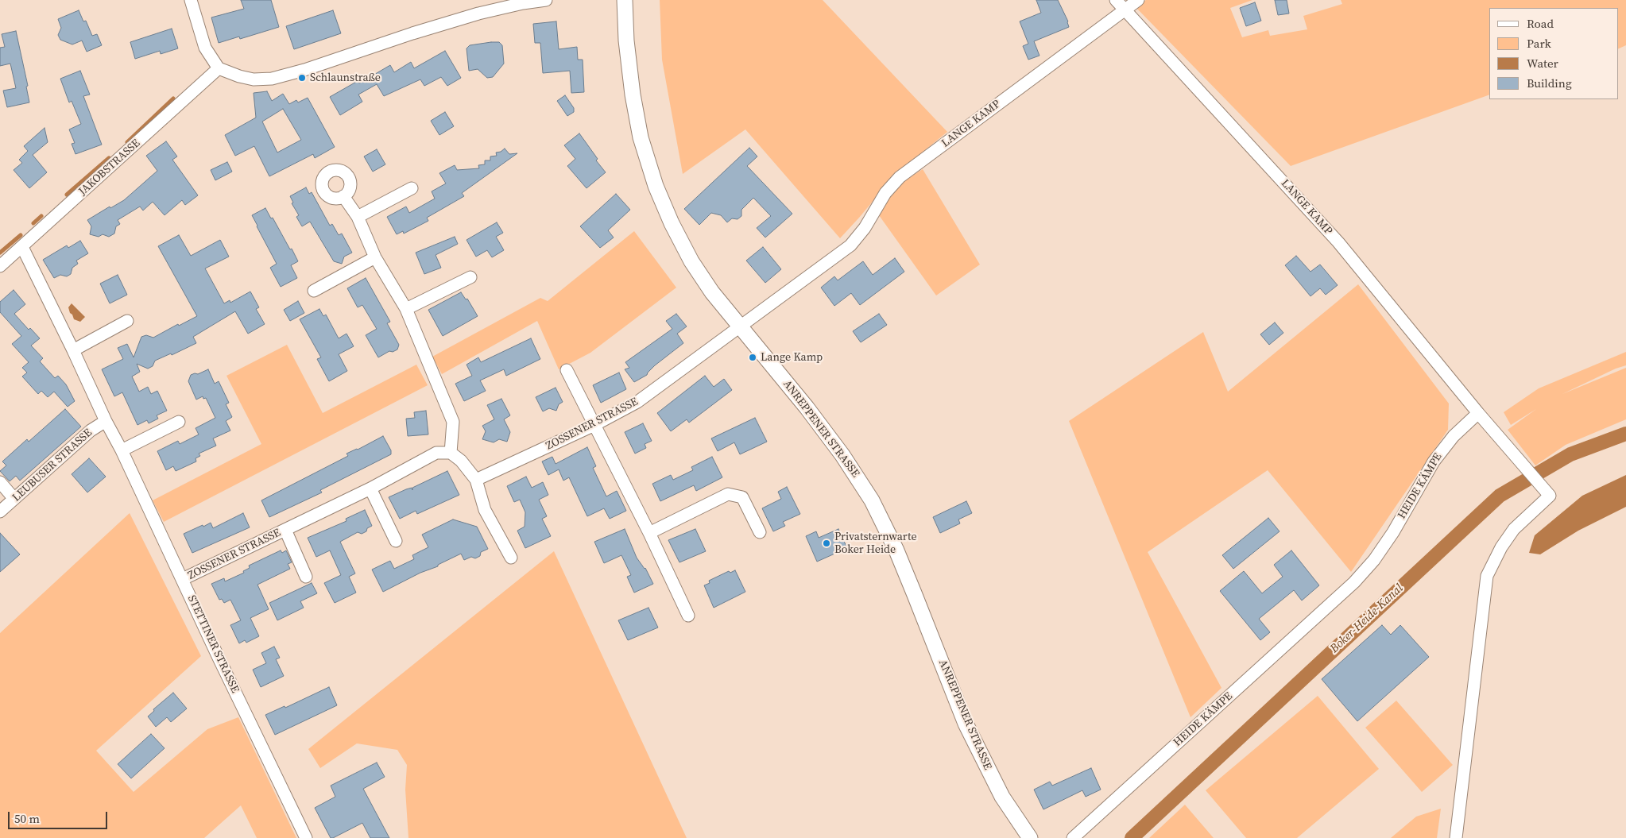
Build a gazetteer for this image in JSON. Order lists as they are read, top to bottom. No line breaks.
{"streets":{"street":["LANGE KAMP","JAKOBSTRASSE","ZOSSENER STRASSE","ANREPPENER STRASSE","LEUBUSER STRASSE","HEIDE KÄMPE","STETTINER STRASSE"]},"crossings":[["LANGE KAMP","ZOSSENER STRASSE"],["LANGE KAMP","ANREPPENER STRASSE"],["LANGE KAMP","HEIDE KÄMPE"],["JAKOBSTRASSE","STETTINER STRASSE"],["ZOSSENER STRASSE","ANREPPENER STRASSE"],["ZOSSENER STRASSE","STETTINER STRASSE"],["LEUBUSER STRASSE","STETTINER STRASSE"]],"water":["Boker-Heide-Kanal"],"places":["Schlaunstraße","Lange Kamp","Privatsternwarte Boker Heide"],"legend":["Road","Park","Water","Building"],"scale_bar":"50 m"}
